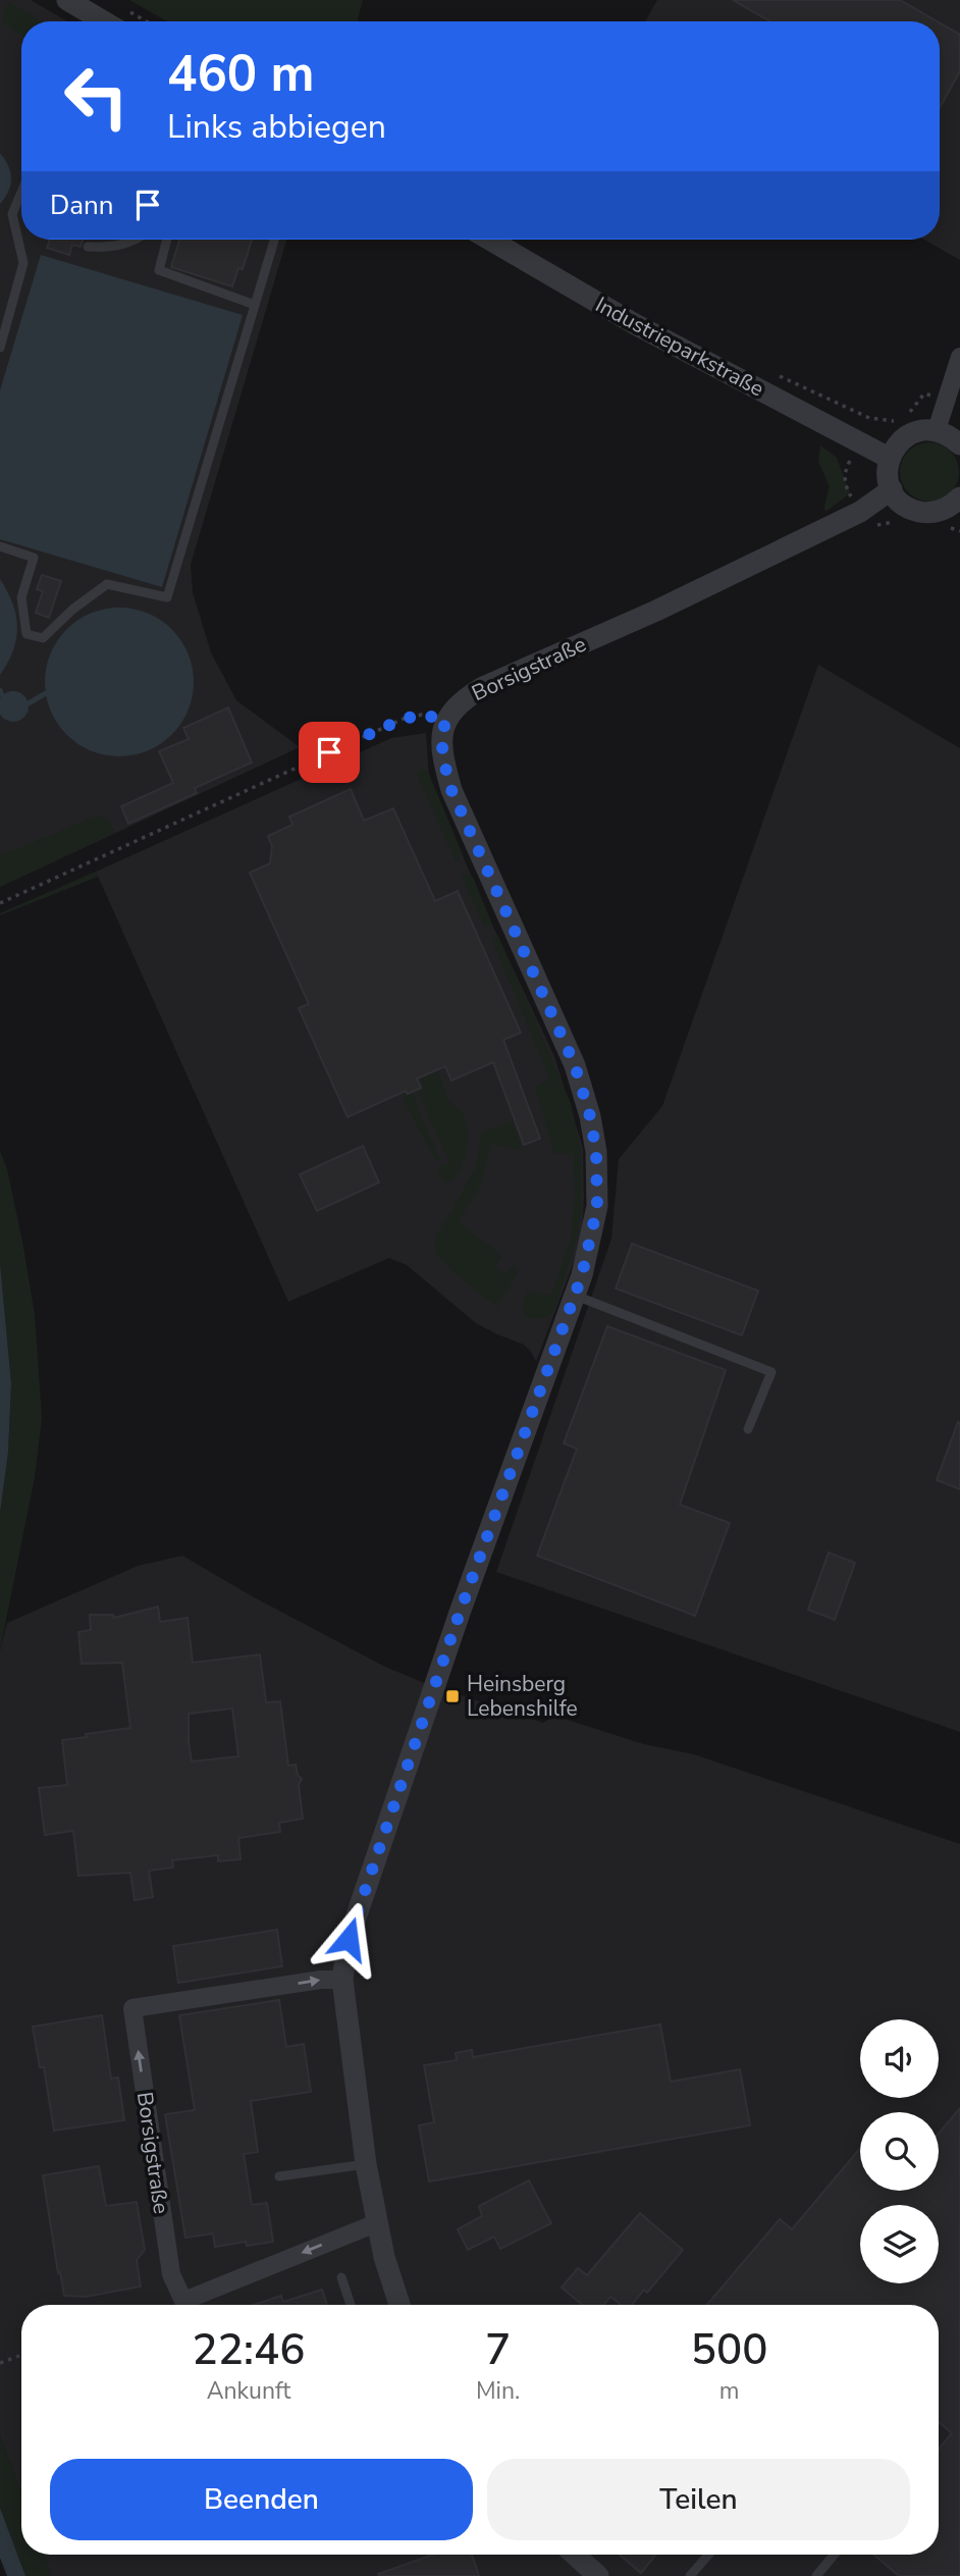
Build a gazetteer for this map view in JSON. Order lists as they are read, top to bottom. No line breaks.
{"streets":{"street":["Industrieparkstraße","Borsigstraße"]},"places":{"transit":["Heinsberg Lebenshilfe"]},"page":{"turn":["460 m","Links abbiegen"],"then":"Dann","eta":["22:46","Ankunft","7","Min.","500","m"],"buttons":["Beenden","Teilen"]}}
